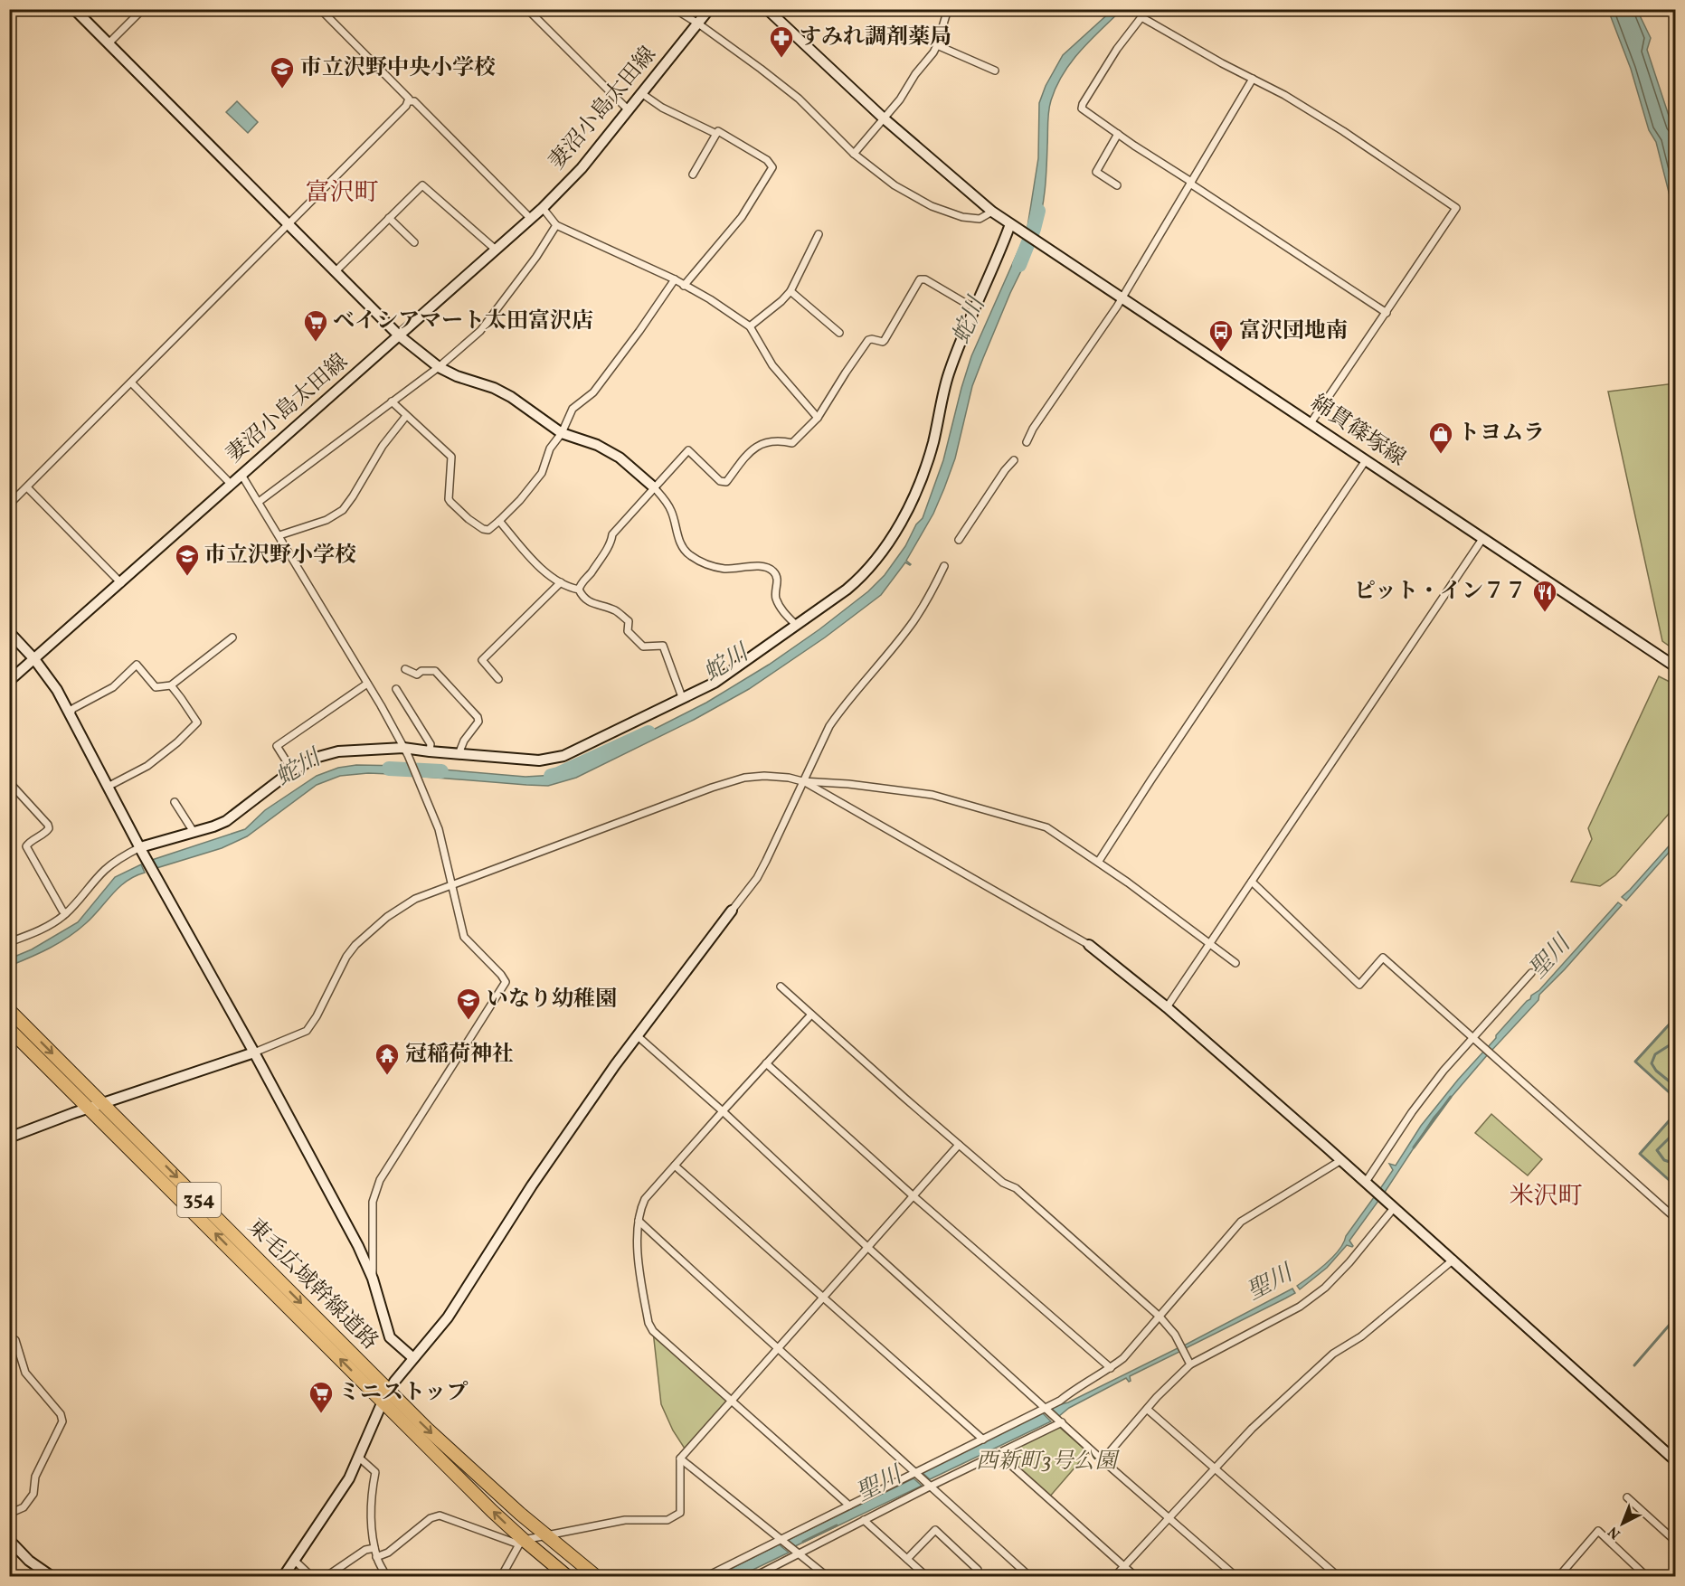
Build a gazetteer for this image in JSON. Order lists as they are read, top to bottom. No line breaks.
{"streets":{"highway":["354","東毛広域幹線道路"],"street":["妻沼小島太田線","綿貫篠塚線"]},"districts":["富沢町","米沢町"],"water":["蛇川","聖川"],"parks":["西新町3号公園"],"places":{"pharmacy":["すみれ調剤薬局"],"school or university":["市立沢野中央小学校","市立沢野小学校","いなり幼稚園"],"supermarket":["ベイシアマート太田富沢店","ミニストップ"],"bus stop":["富沢団地南"],"shop":["トヨムラ"],"restaurant":["ピット・イン７７"],"temple":["冠稲荷神社"]},"north":"bottom left"}
